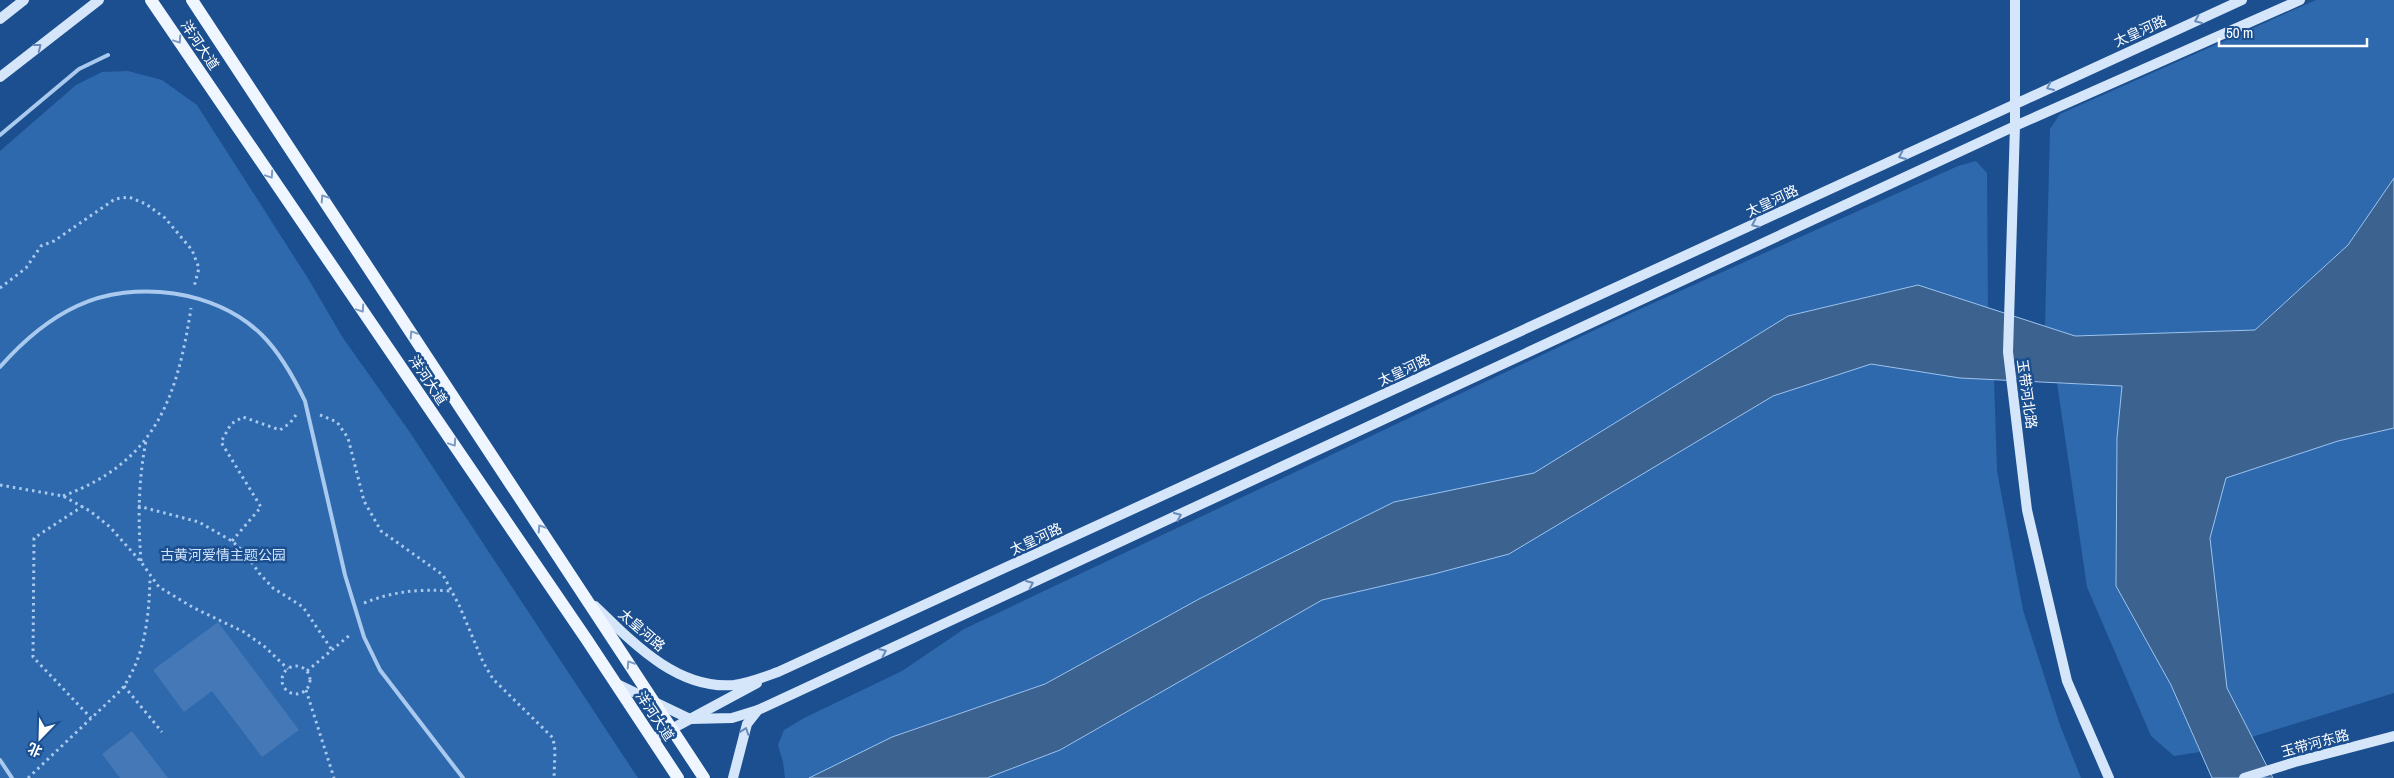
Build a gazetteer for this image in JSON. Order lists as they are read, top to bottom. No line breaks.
{"streets":{"main road":["洋河大道"],"street":["太皇河路","玉带河北路","玉带河东路"]},"crossings":[["太皇河路","洋河大道"],["太皇河路","玉带河北路"]],"parks":["古黄河爱情主题公园"],"scale_bar":"50 m","north":"bottom left"}
